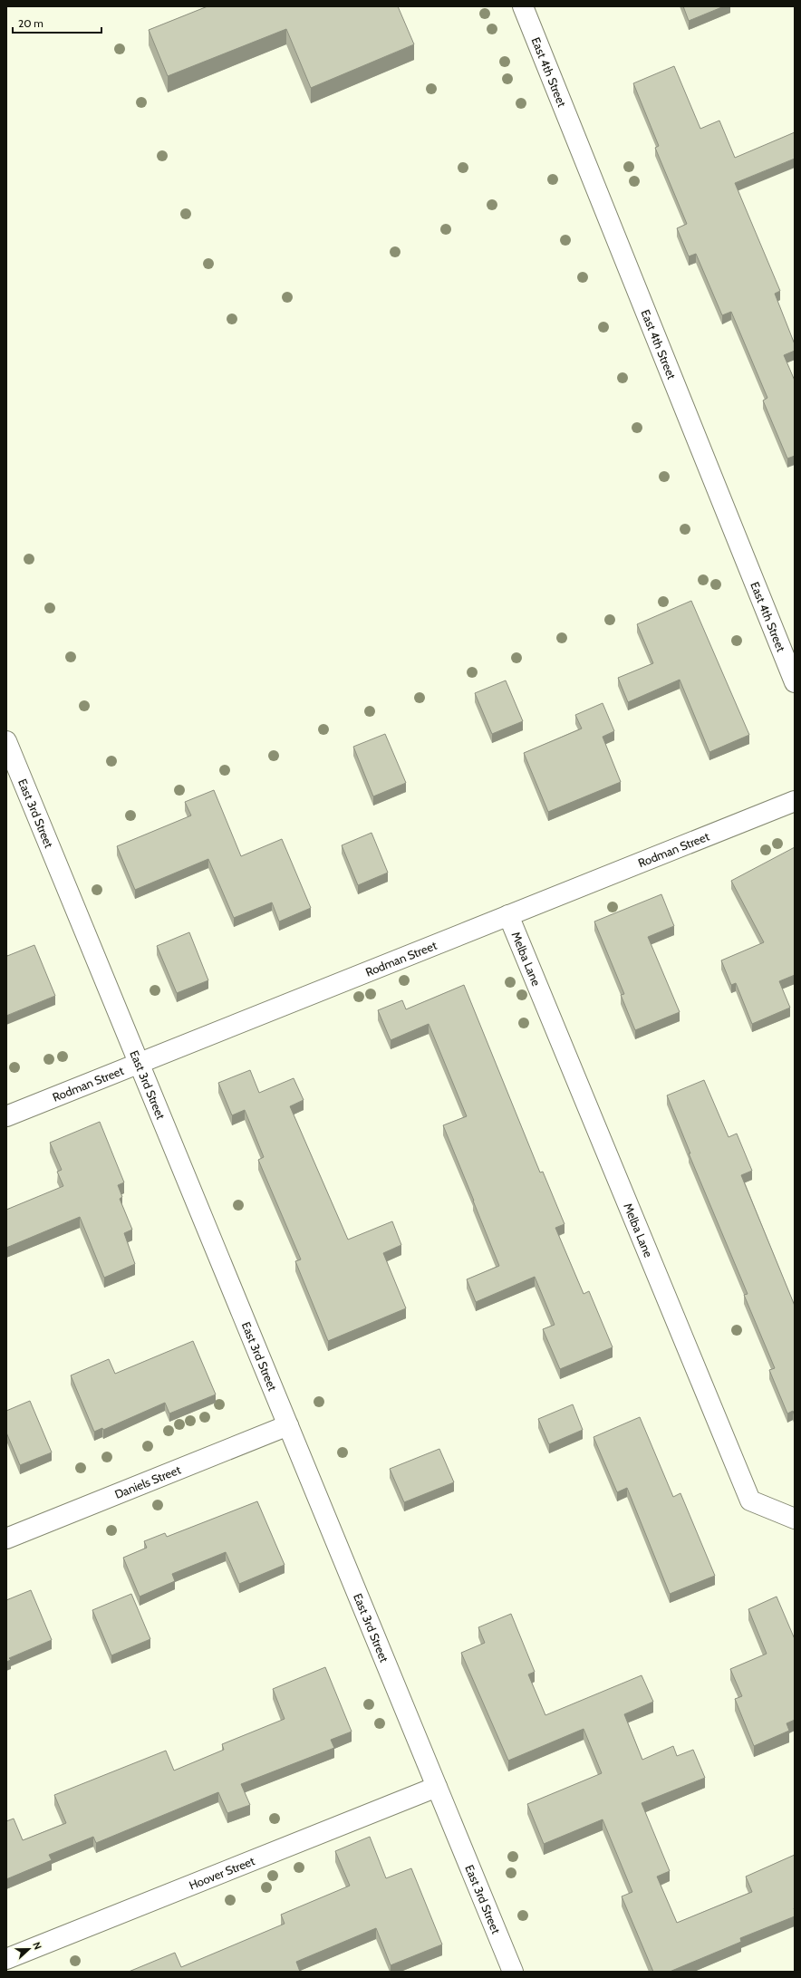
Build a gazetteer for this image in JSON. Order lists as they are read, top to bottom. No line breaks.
{"streets":{"street":["East 4th Street","East 3rd Street","Rodman Street","Melba Lane","Daniels Street","Hoover Street"]},"crossings":[["East 3rd Street","Rodman Street"],["East 3rd Street","Daniels Street"],["East 3rd Street","Hoover Street"],["Rodman Street","Melba Lane"]],"scale_bar":"20 m","north":"right"}
